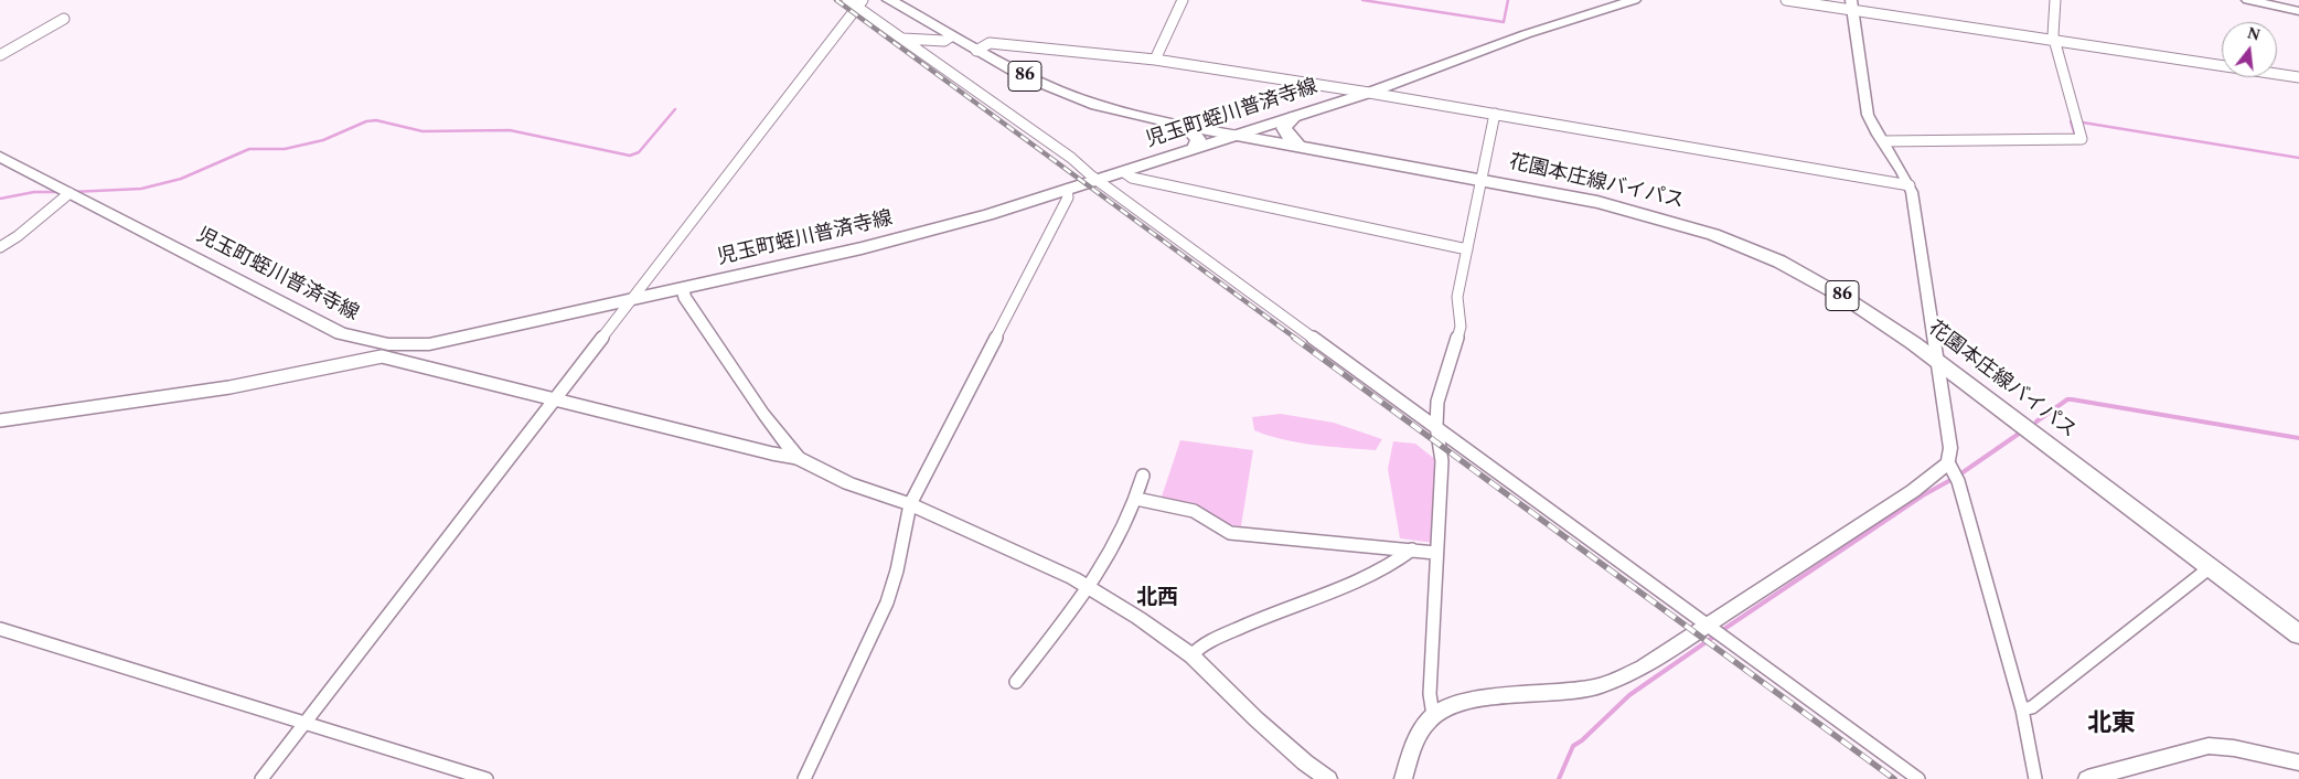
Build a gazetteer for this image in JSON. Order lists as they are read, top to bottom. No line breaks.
{"streets":{"main road":["86","児玉町蛭川普済寺線","花園本庄線バイパス"]},"crossings":[["児玉町蛭川普済寺線","花園本庄線バイパス"]],"districts":["北西","北東"],"north":"top"}
